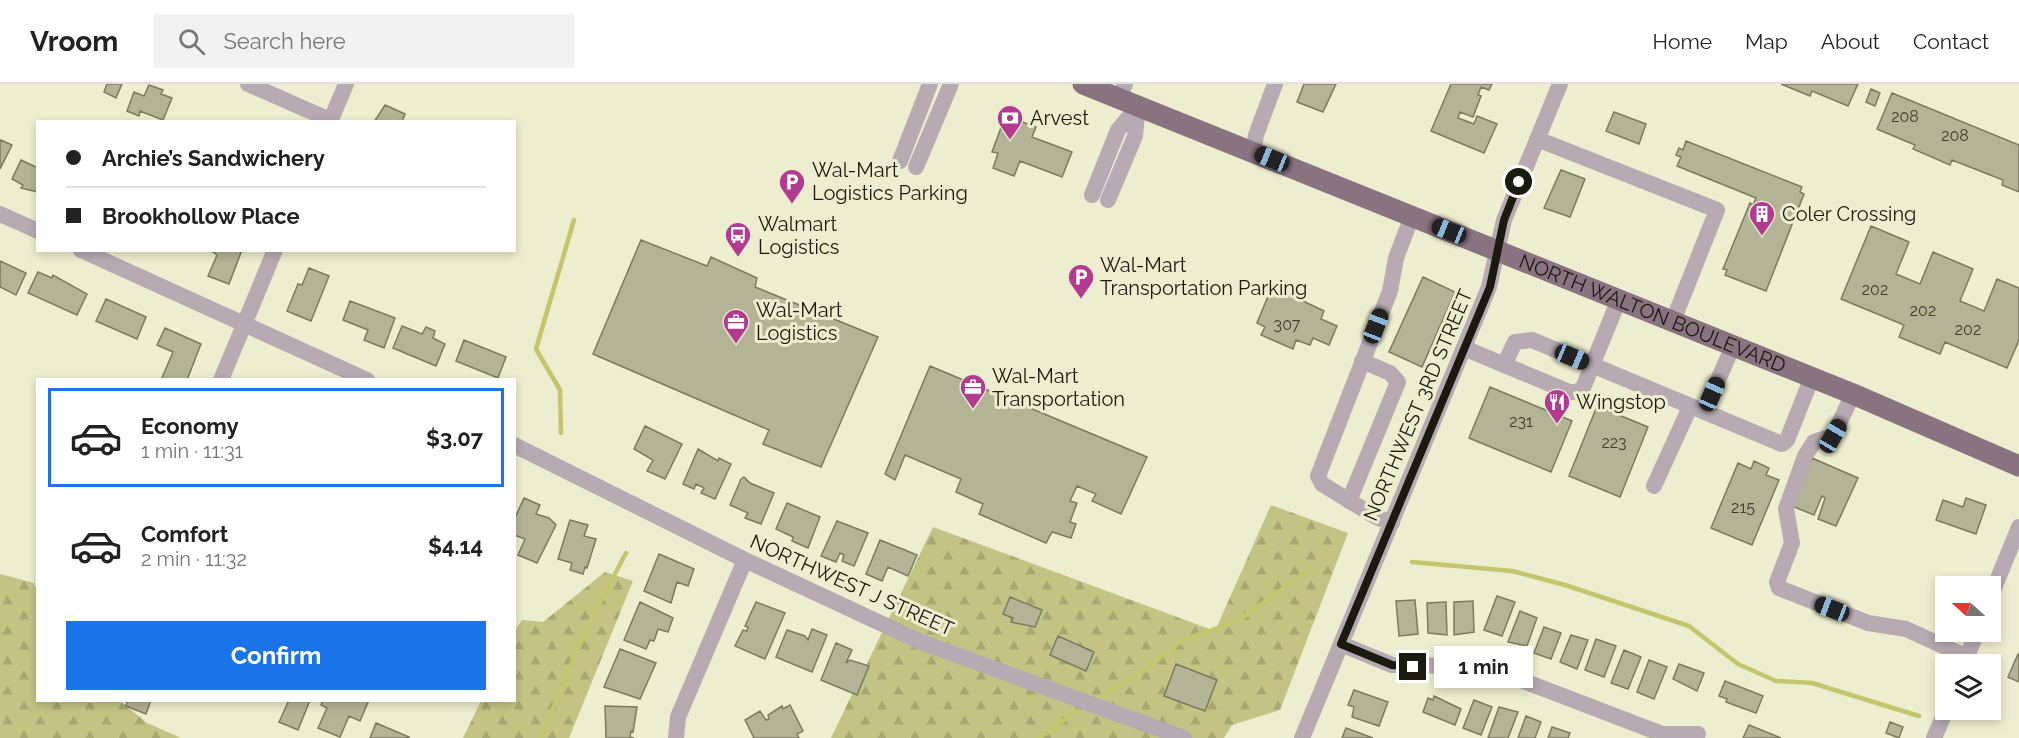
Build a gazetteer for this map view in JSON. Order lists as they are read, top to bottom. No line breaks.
{"streets":{"main road":["NORTH WALTON BOULEVARD"],"street":["NORTHWEST 3RD STREET","NORTHWEST J STREET"]},"crossings":[["NORTH WALTON BOULEVARD","NORTHWEST 3RD STREET"]],"places":{"bank":["Arvest"],"parking":["Wal-Mart Logistics Parking","Wal-Mart Transportation Parking"],"building":["Coler Crossing"],"bus stop":["Walmart Logistics"],"office":["Wal-Mart Logistics","Wal-Mart Transportation"],"restaurant":["Wingstop"]},"house_numbers":["208","208","202","202","307","202","231","223","215"],"north":"left","page":{"header":"Vroom","search":"Search here","nav":["Home","Map","About","Contact"],"banner":["Archie’s Sandwichery","Brookhollow Place"],"list":[{"name":"Economy","note":"1 min · 11:31","value":"$3.07"},{"name":"Comfort","note":"2 min · 11:32","value":"$4.14"}],"buttons":"Confirm","bubble":"1 min"}}
